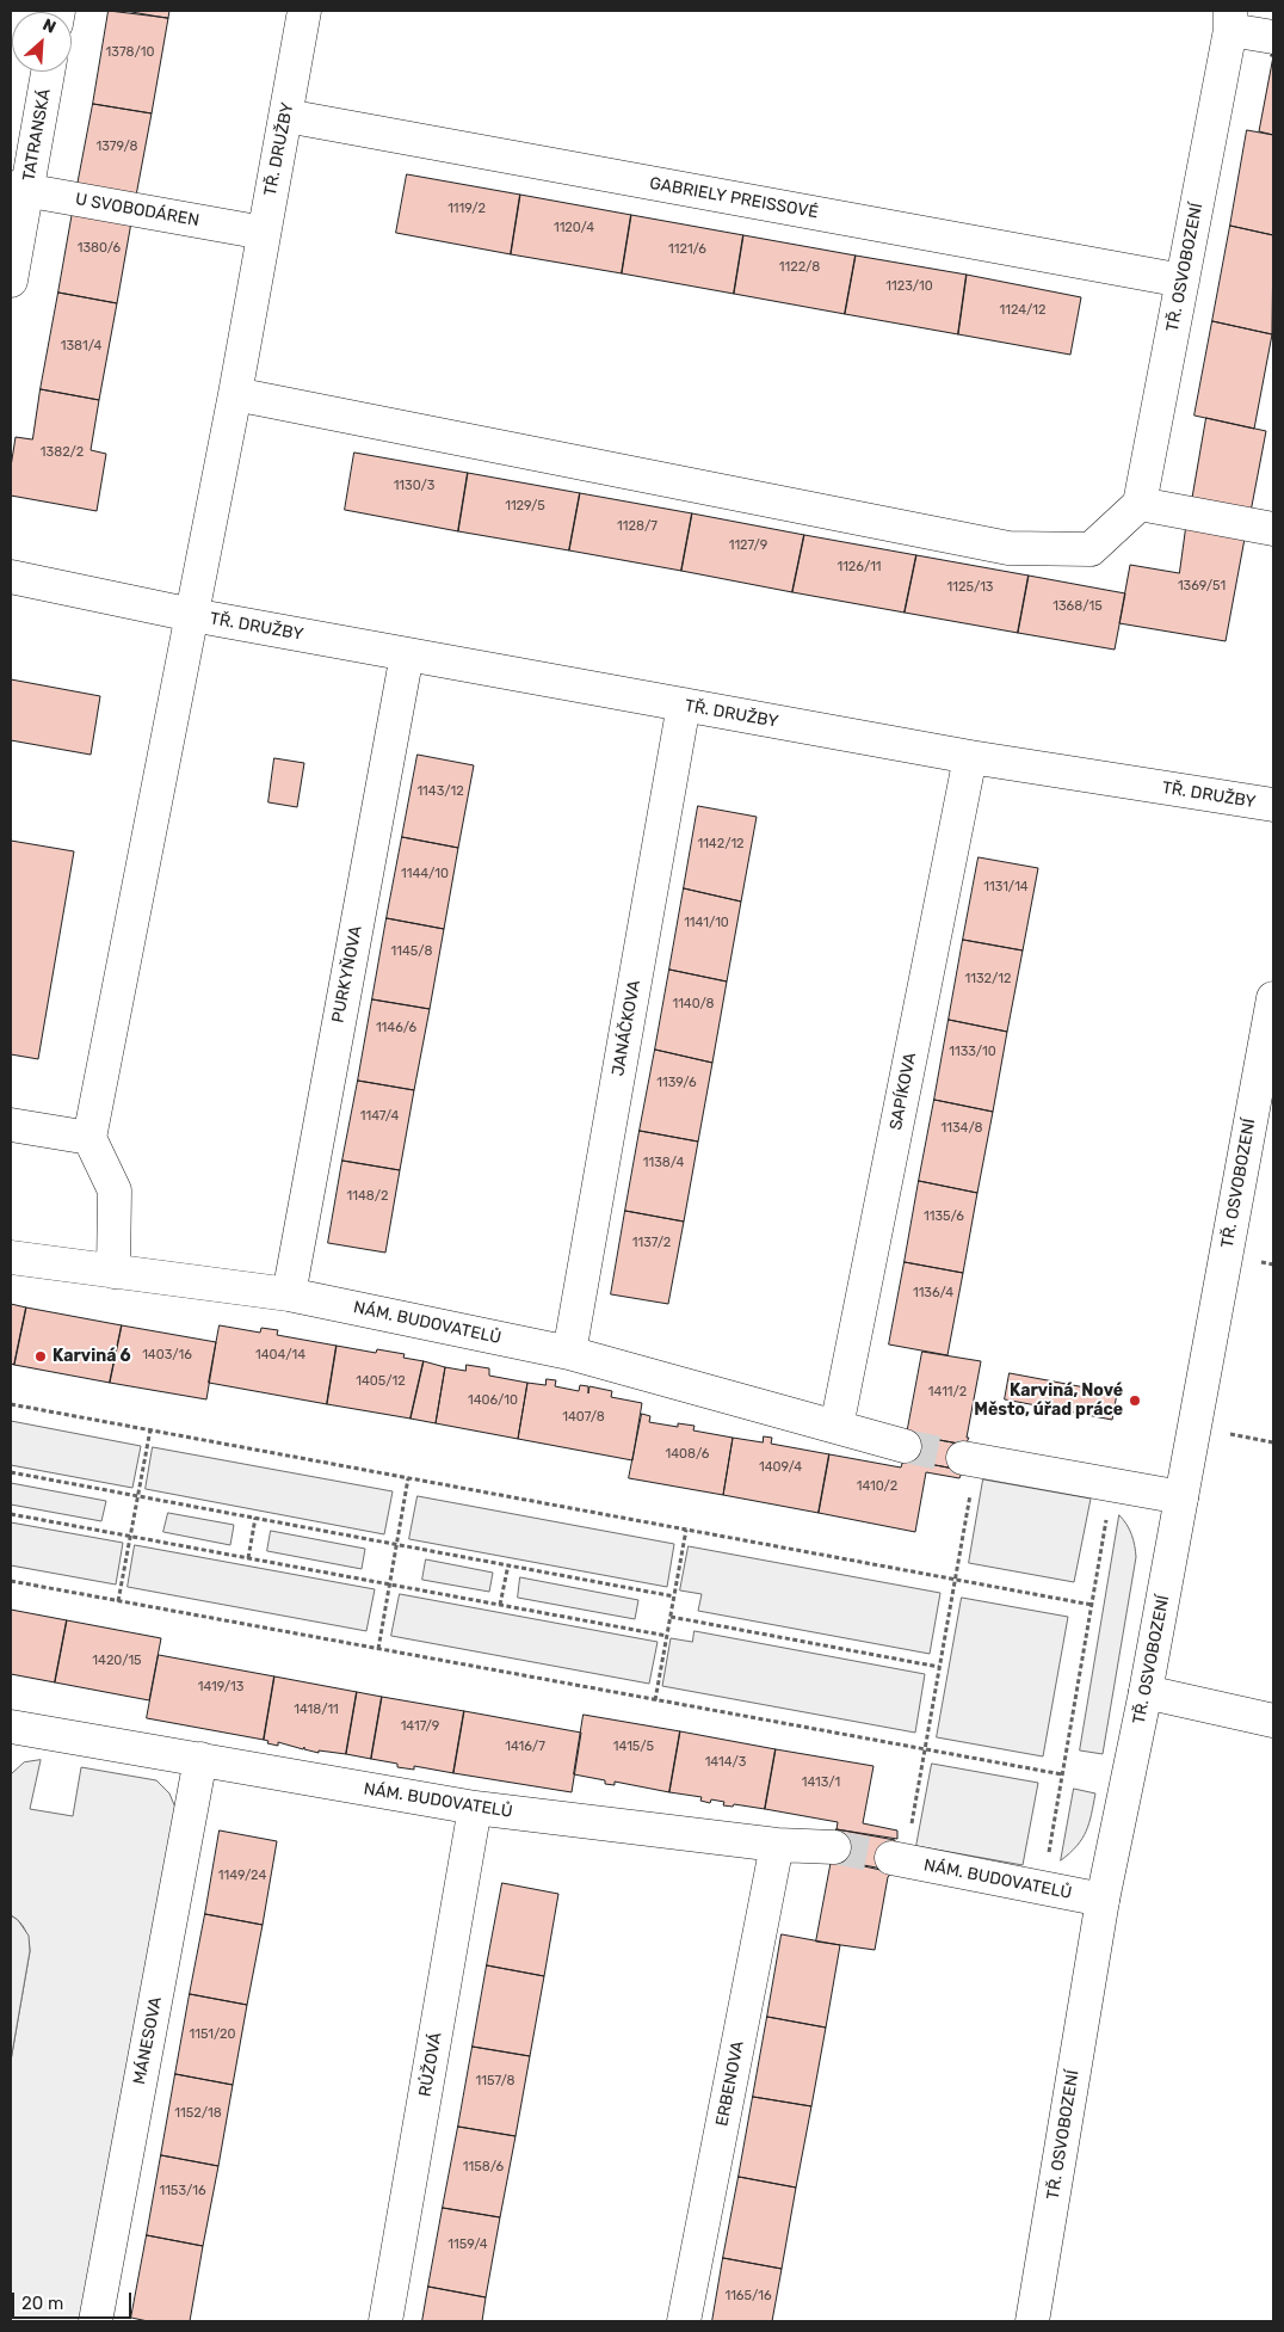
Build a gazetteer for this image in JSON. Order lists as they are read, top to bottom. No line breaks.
{"streets":{"street":["TATRANSKÁ","TŘ. DRUŽBY","GABRIELY PREISSOVÉ","U SVOBODÁREN","TŘ. OSVOBOZENÍ","PURKYŇOVA","JANÁČKOVA","SAPÍKOVA","NÁM. BUDOVATELŮ","MÁNESOVA","RŮŽOVÁ","ERBENOVA"]},"crossings":[["TATRANSKÁ","U SVOBODÁREN"],["TŘ. DRUŽBY","GABRIELY PREISSOVÉ"],["TŘ. DRUŽBY","U SVOBODÁREN"],["TŘ. DRUŽBY","PURKYŇOVA"],["TŘ. DRUŽBY","JANÁČKOVA"],["TŘ. DRUŽBY","SAPÍKOVA"],["GABRIELY PREISSOVÉ","TŘ. OSVOBOZENÍ"],["TŘ. OSVOBOZENÍ","NÁM. BUDOVATELŮ"],["PURKYŇOVA","NÁM. BUDOVATELŮ"],["JANÁČKOVA","NÁM. BUDOVATELŮ"],["SAPÍKOVA","NÁM. BUDOVATELŮ"],["NÁM. BUDOVATELŮ","MÁNESOVA"],["NÁM. BUDOVATELŮ","RŮŽOVÁ"],["NÁM. BUDOVATELŮ","ERBENOVA"]],"places":["Karviná 6","Karviná, Nové Město, úřad práce"],"house_numbers":["1378/10","1379/8","1119/2","1120/4","1380/6","1121/6","1122/8","1123/10","1124/12","1381/4","1382/2","1130/3","1129/5","1128/7","1127/9","1126/11","1369/51","1125/13","1368/15","1143/12","1142/12","1144/10","1131/14","1141/10","1145/8","1132/12","1140/8","1146/6","1133/10","1139/6","1147/4","1134/8","1138/4","1148/2","1135/6","1137/2","1136/4","1403/16","1404/14","1405/12","1411/2","1406/10","1407/8","1408/6","1409/4","1410/2","1420/15","1419/13","1418/11","1417/9","1416/7","1415/5","1414/3","1413/1","1149/24","1151/20","1157/8","1152/18","1158/6","1153/16","1159/4","1165/16"],"scale_bar":"20 m","north":"top right"}
